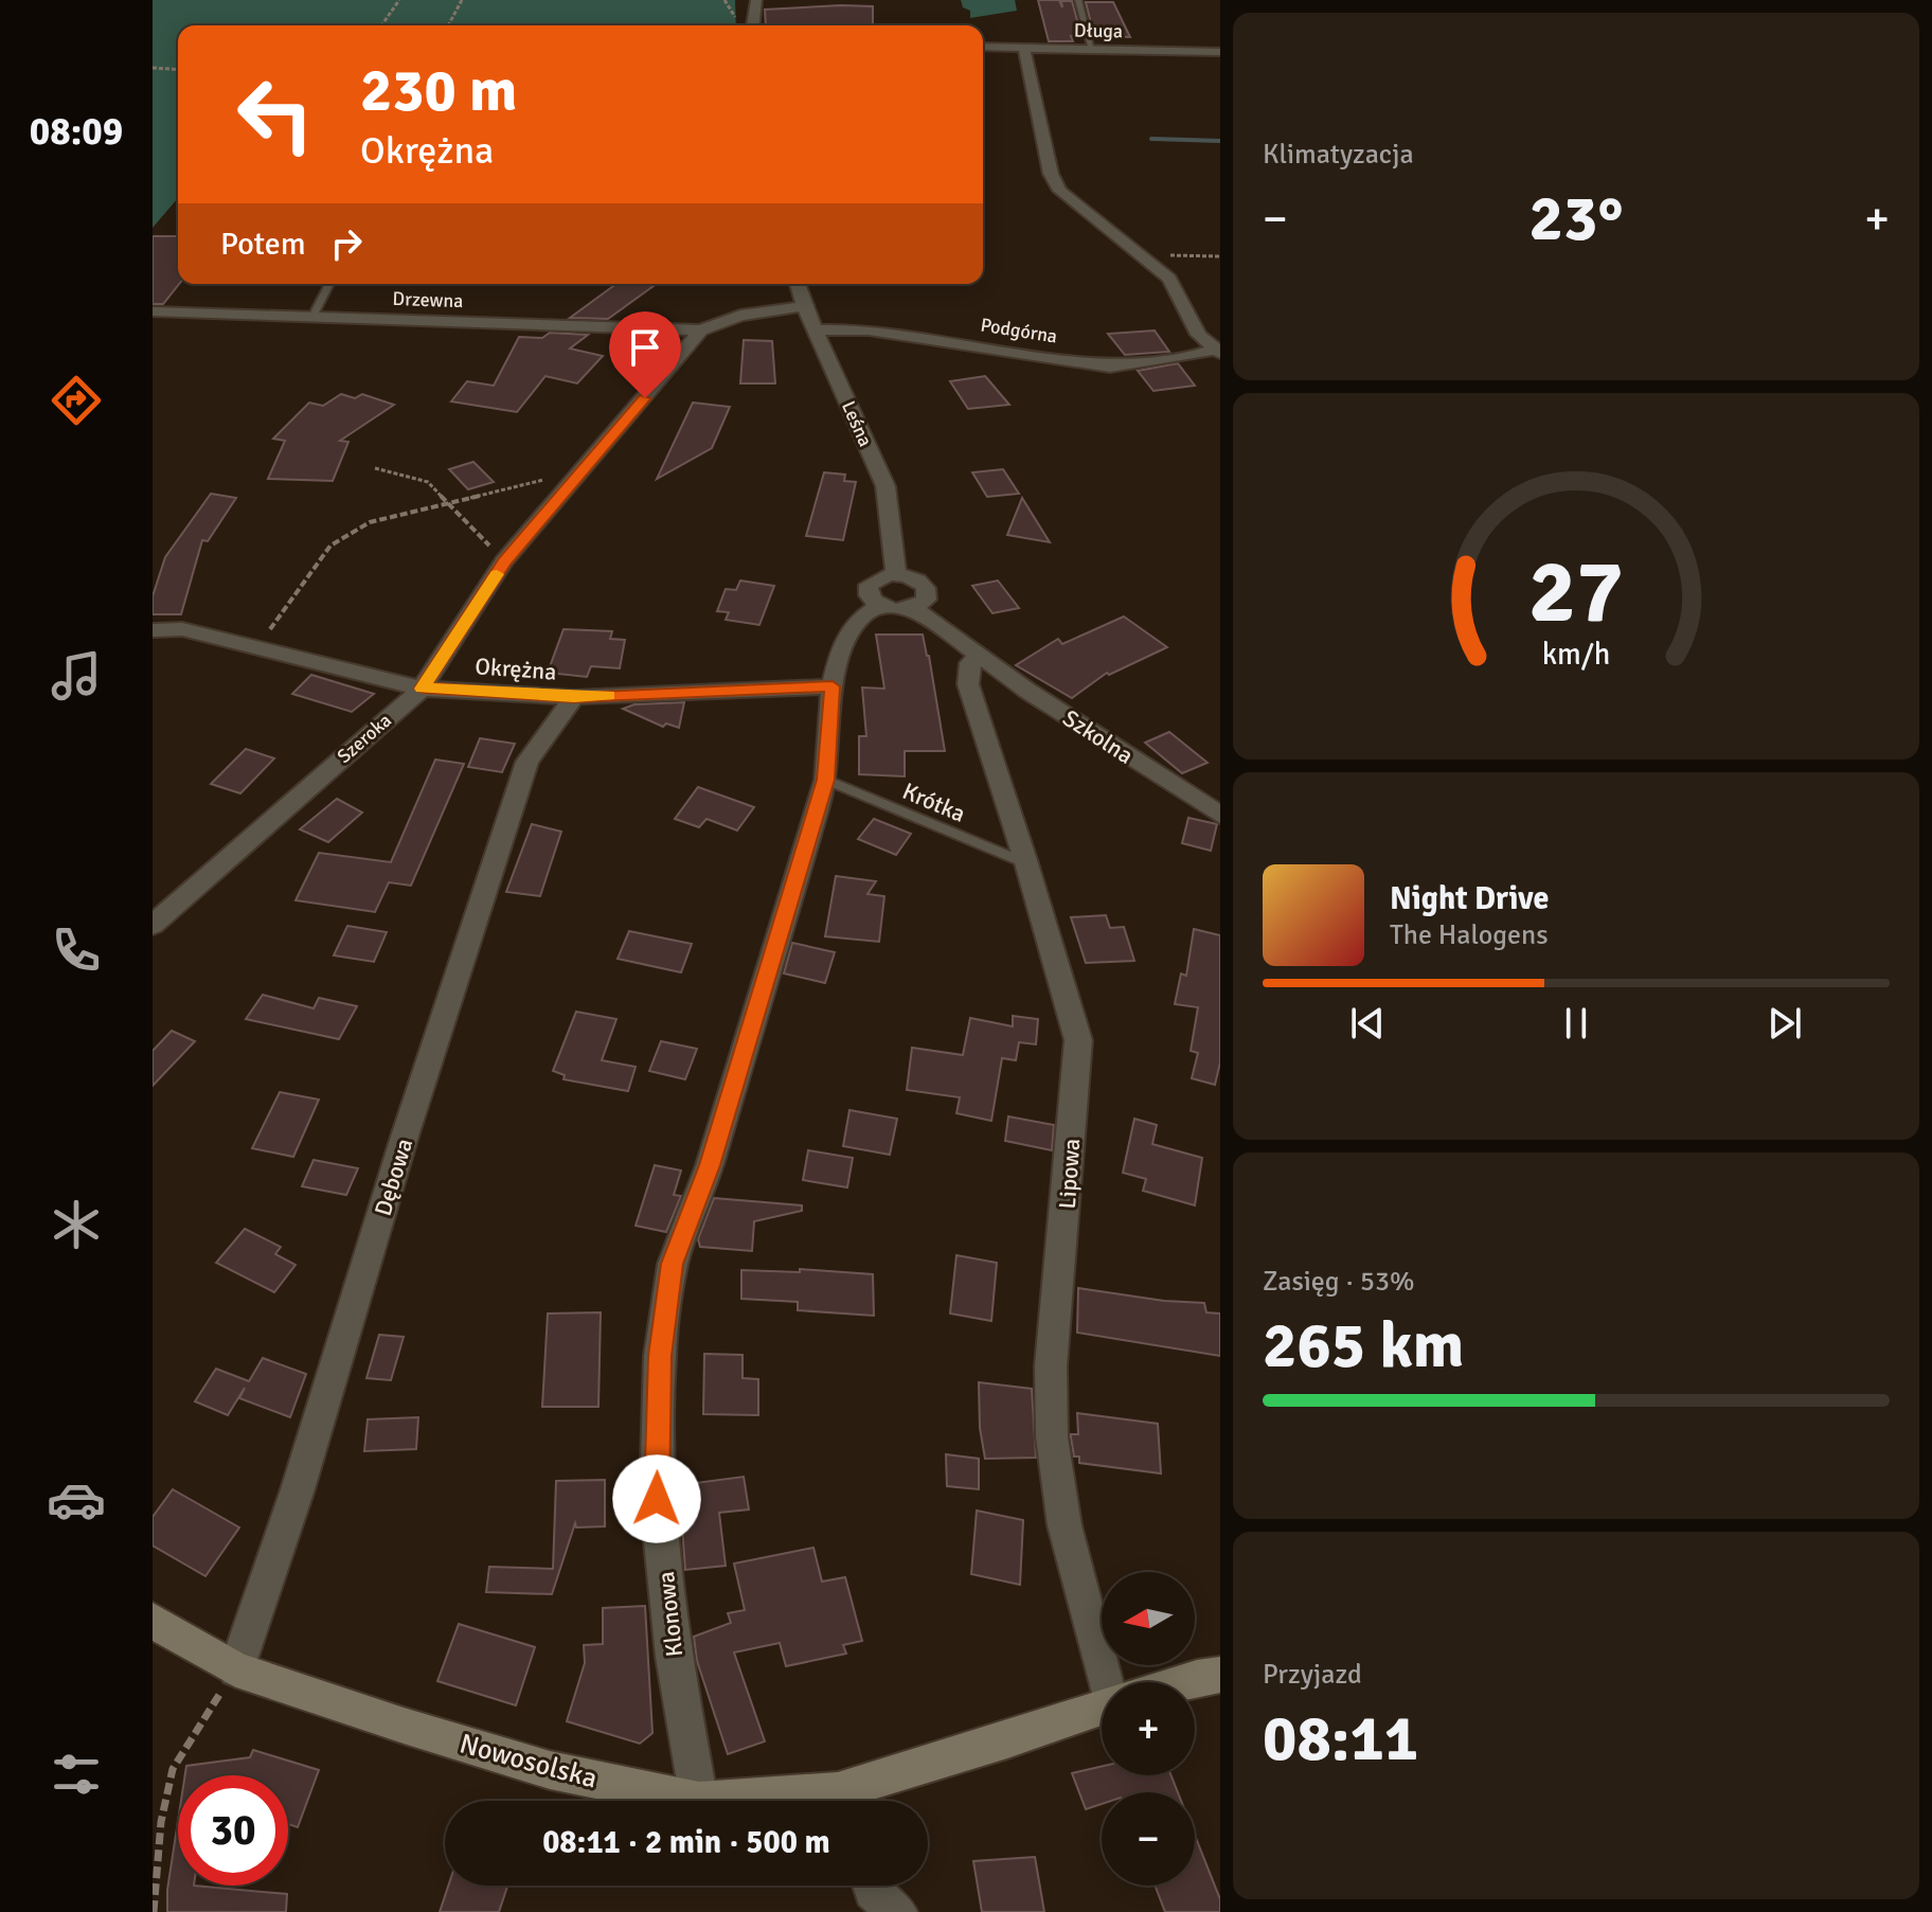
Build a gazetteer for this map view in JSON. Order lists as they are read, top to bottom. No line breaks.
{"streets":{"main road":["Nowosolska"],"street":["Długa","Drzewna","Podgórna","Leśna","Okrężna","Szkolna","Szeroka","Lipowa","Dębowa","Klonowa"],"lane":["Krótka"]},"crossings":[["Drzewna","Szeroka"],["Podgórna","Leśna"],["Leśna","Szeroka"],["Leśna","Klonowa"],["Okrężna","Szeroka"],["Okrężna","Dębowa"],["Okrężna","Klonowa"],["Szkolna","Lipowa"],["Krótka","Lipowa"],["Krótka","Klonowa"],["Dębowa","Nowosolska"],["Klonowa","Nowosolska"]],"north":"left","page":{"tabs":"08:09","tile":["Klimatyzacja",["Zasięg · 53%","265 km"],["Przyjazd","08:11"]],"turn":["230 m","Okrężna"],"heat":["−","23°","+"],"then":"Potem","song":["Night Drive","The Halogens"],"map_buttons":["+","−"],"limit":"30","trip":"08:11 · 2 min · 500 m","gauge":["27","km/h"]}}
